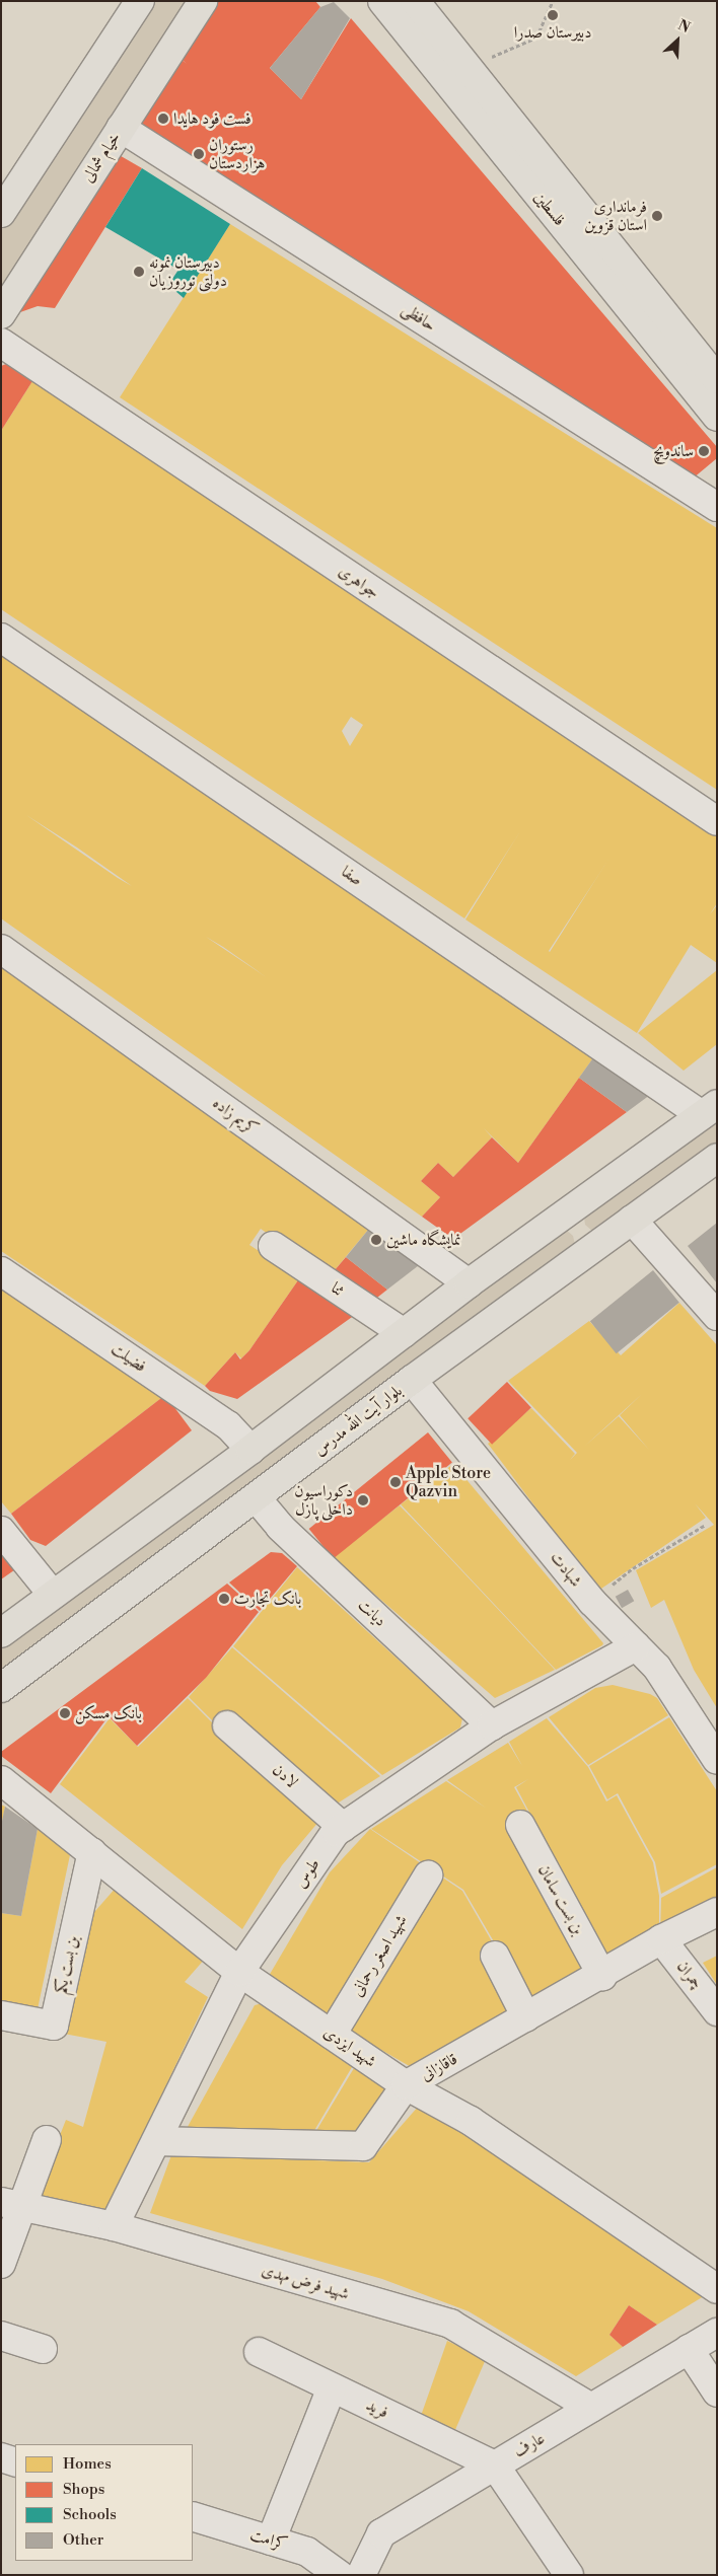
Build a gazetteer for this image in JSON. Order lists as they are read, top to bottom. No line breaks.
{"streets":{"main road":["خیام شمالی","فلسطین","بلوار آیت الله مدرس"],"street":["حافظی","جواهری","صفا","کریم زاده","ثنا","فضیلت","شهادت","دیانت","لادن","طوس","بن بست سامان","شهید اصغر رحمانی","بن بست یکم","چمران","شهید ایزدی","قاقازانی","شهید فرض مهدی","فرید","عارف","کرامت"]},"crossings":[["خیام شمالی","حافظی"],["بلوار آیت الله مدرس","شهادت"],["بلوار آیت الله مدرس","دیانت"],["شهادت","طوس"],["دیانت","طوس"],["لادن","طوس"],["طوس","شهید ایزدی"],["طوس","قاقازانی"],["طوس","شهید فرض مهدی"],["بن بست سامان","قاقازانی"],["شهید اصغر رحمانی","شهید ایزدی"],["بن بست یکم","شهید ایزدی"],["چمران","قاقازانی"],["شهید ایزدی","قاقازانی"],["شهید فرض مهدی","عارف"],["فرید","عارف"],["عارف","کرامت"]],"places":["دبیرستان صدرا","فست فود هایدا","رستوران هزاردستان","فرمانداری استان قزوین","دبیرستان نمونه دولتی نوروزیان","ساندویچ","نمایشگاه ماشین","Apple Store Qazvin","دکوراسیون داخلی پازل","بانک تجارت","بانک مسکن"],"legend":["Homes","Shops","Schools","Other"],"north":"top right"}
